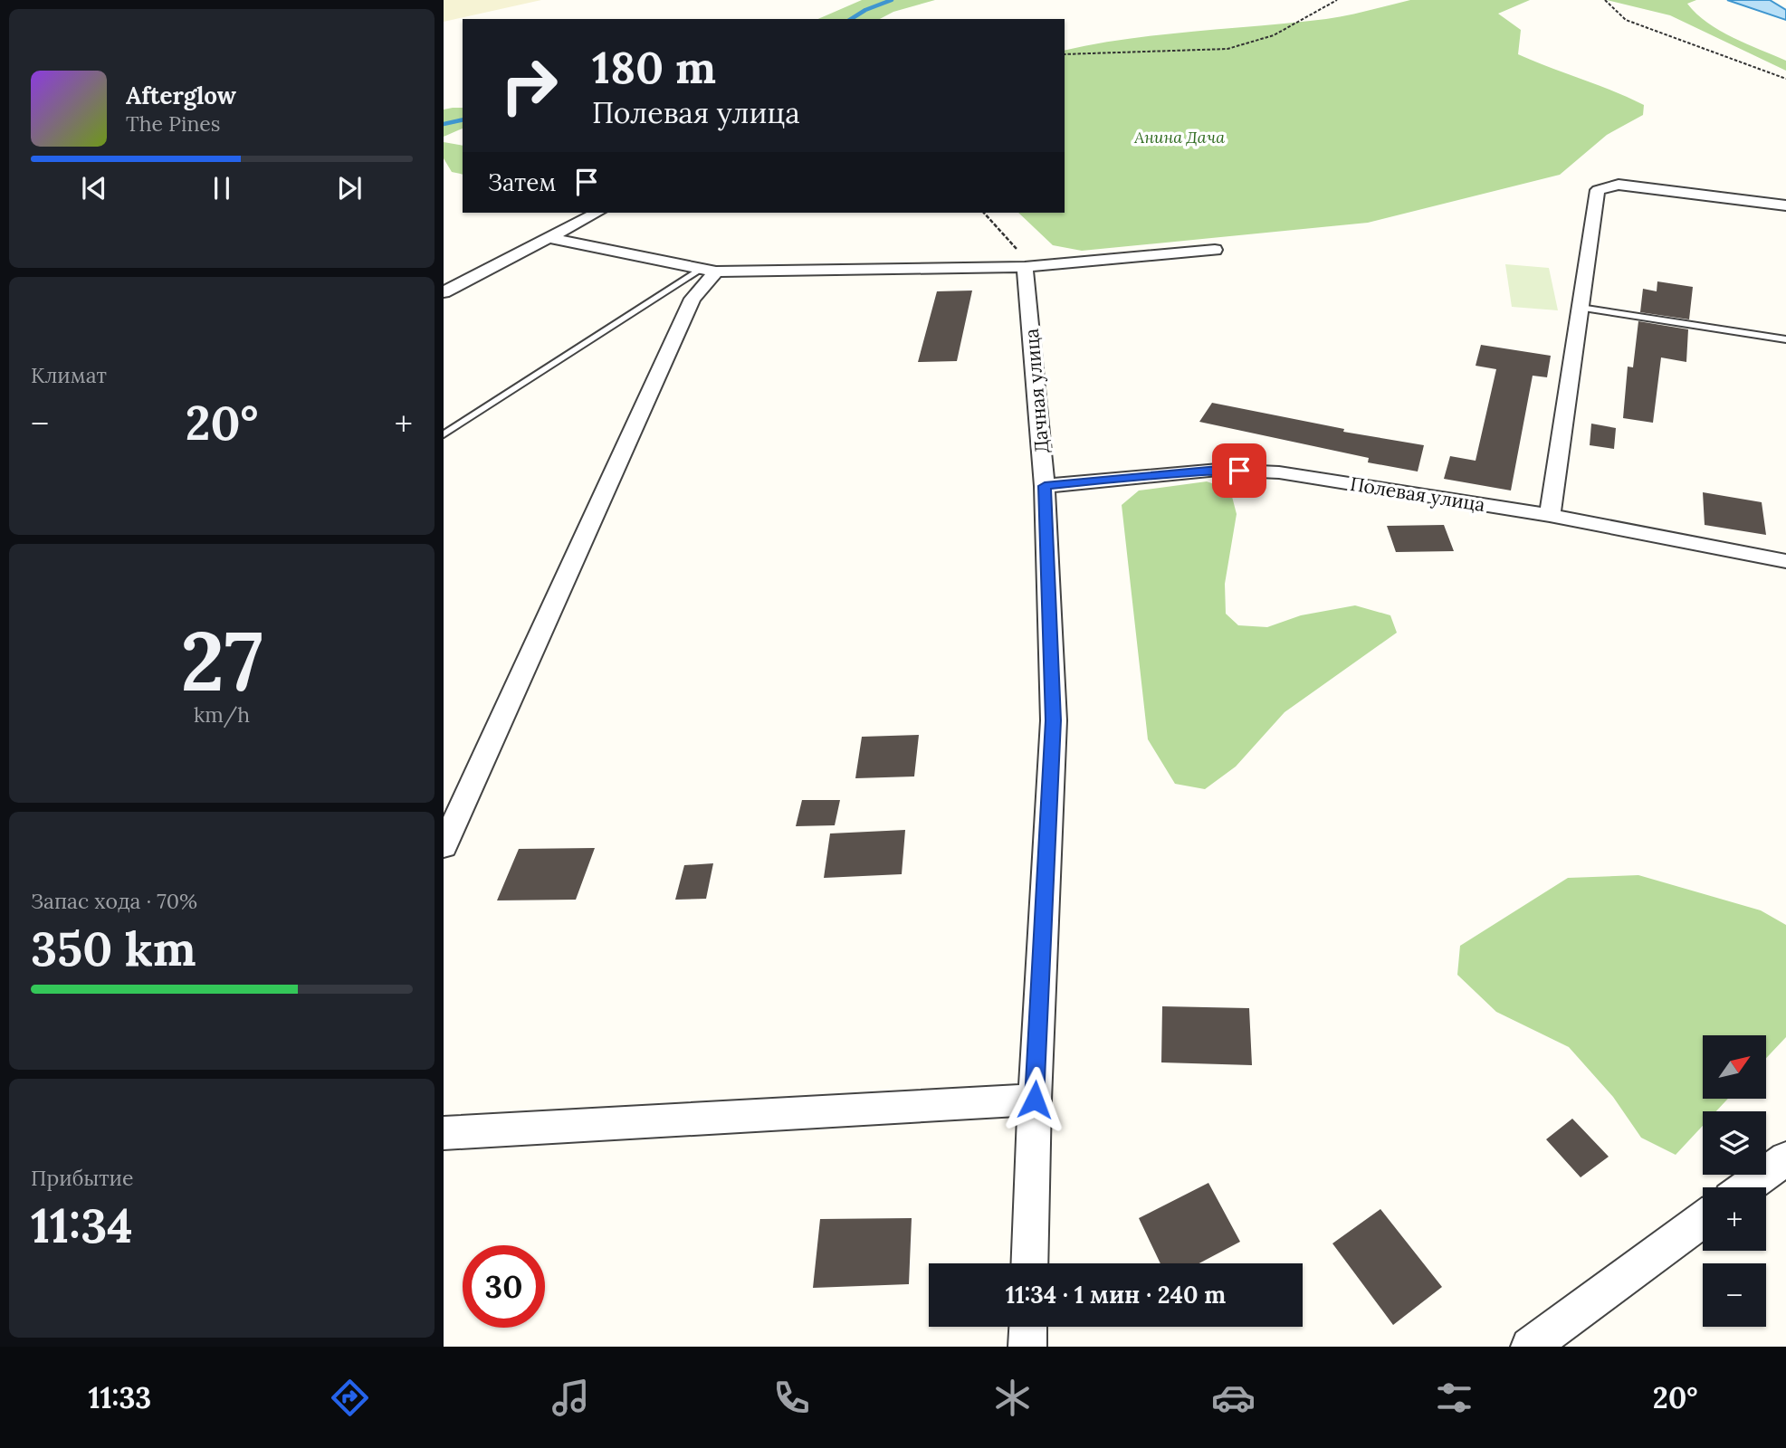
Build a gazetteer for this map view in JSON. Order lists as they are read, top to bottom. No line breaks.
{"streets":{"street":["Дачная улица","Полевая улица"]},"crossings":[["Дачная улица","Полевая улица"]],"parks":["Анина Дача"],"north":"top right","page":{"turn":["180 m","Полевая улица"],"song":["Afterglow","The Pines"],"then":"Затем","tile":["Климат",["27","km/h"],["Запас хода · 70%","350 km"],["Прибытие","11:34"]],"heat":["−","20°","+"],"map_buttons":["+","−"],"limit":"30","trip":"11:34 · 1 мин · 240 m","tabs":["11:33","20°"]}}
